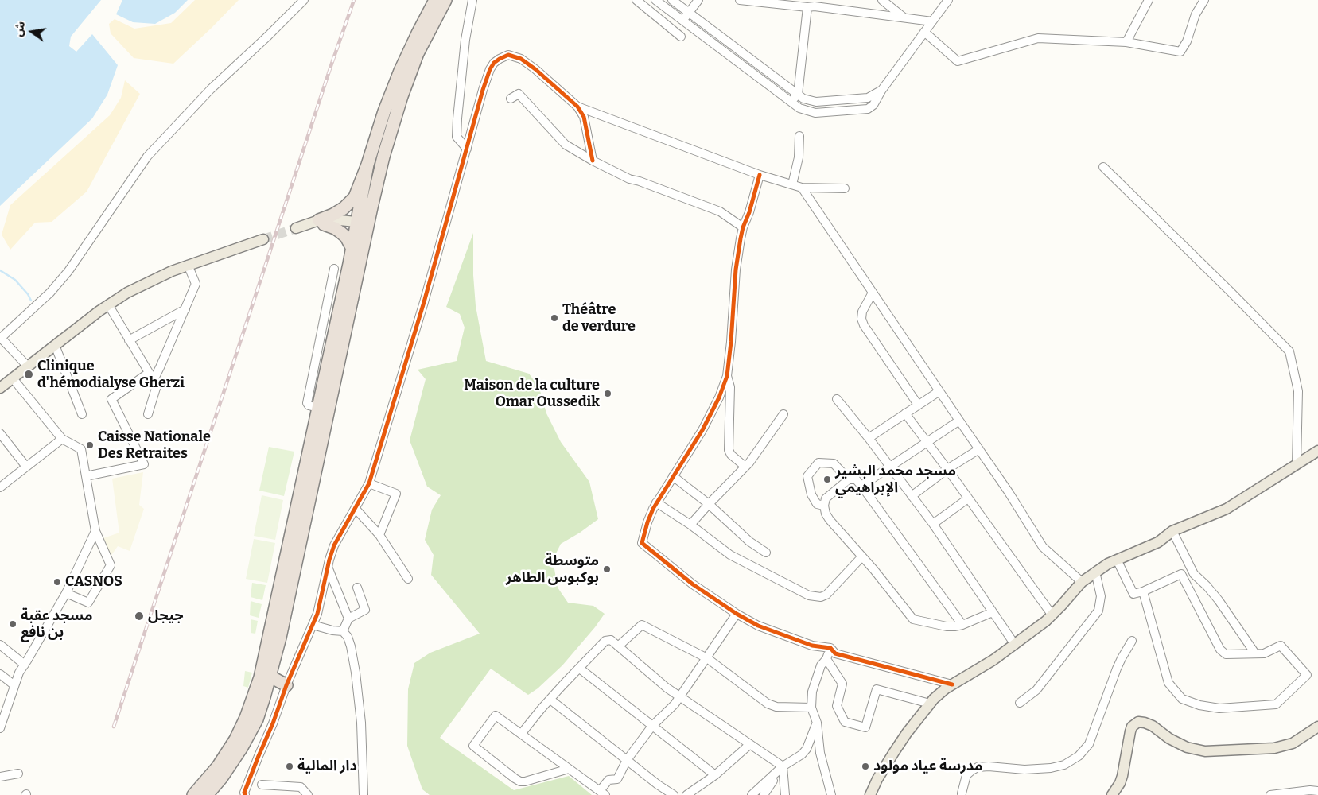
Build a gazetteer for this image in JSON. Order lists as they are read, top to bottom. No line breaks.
{"places":["Théâtre de verdure","Clinique d'hémodialyse Gherzi","Maison de la culture Omar Oussedik","Caisse Nationale Des Retraites","مسجد محمد البشير الإبراهيمي","متوسطة بوكبوس الطاهر","CASNOS","جيجل","مسجد عقبة بن نافع","دار المالية","مدرسة عياد مولود"],"north":"left"}
